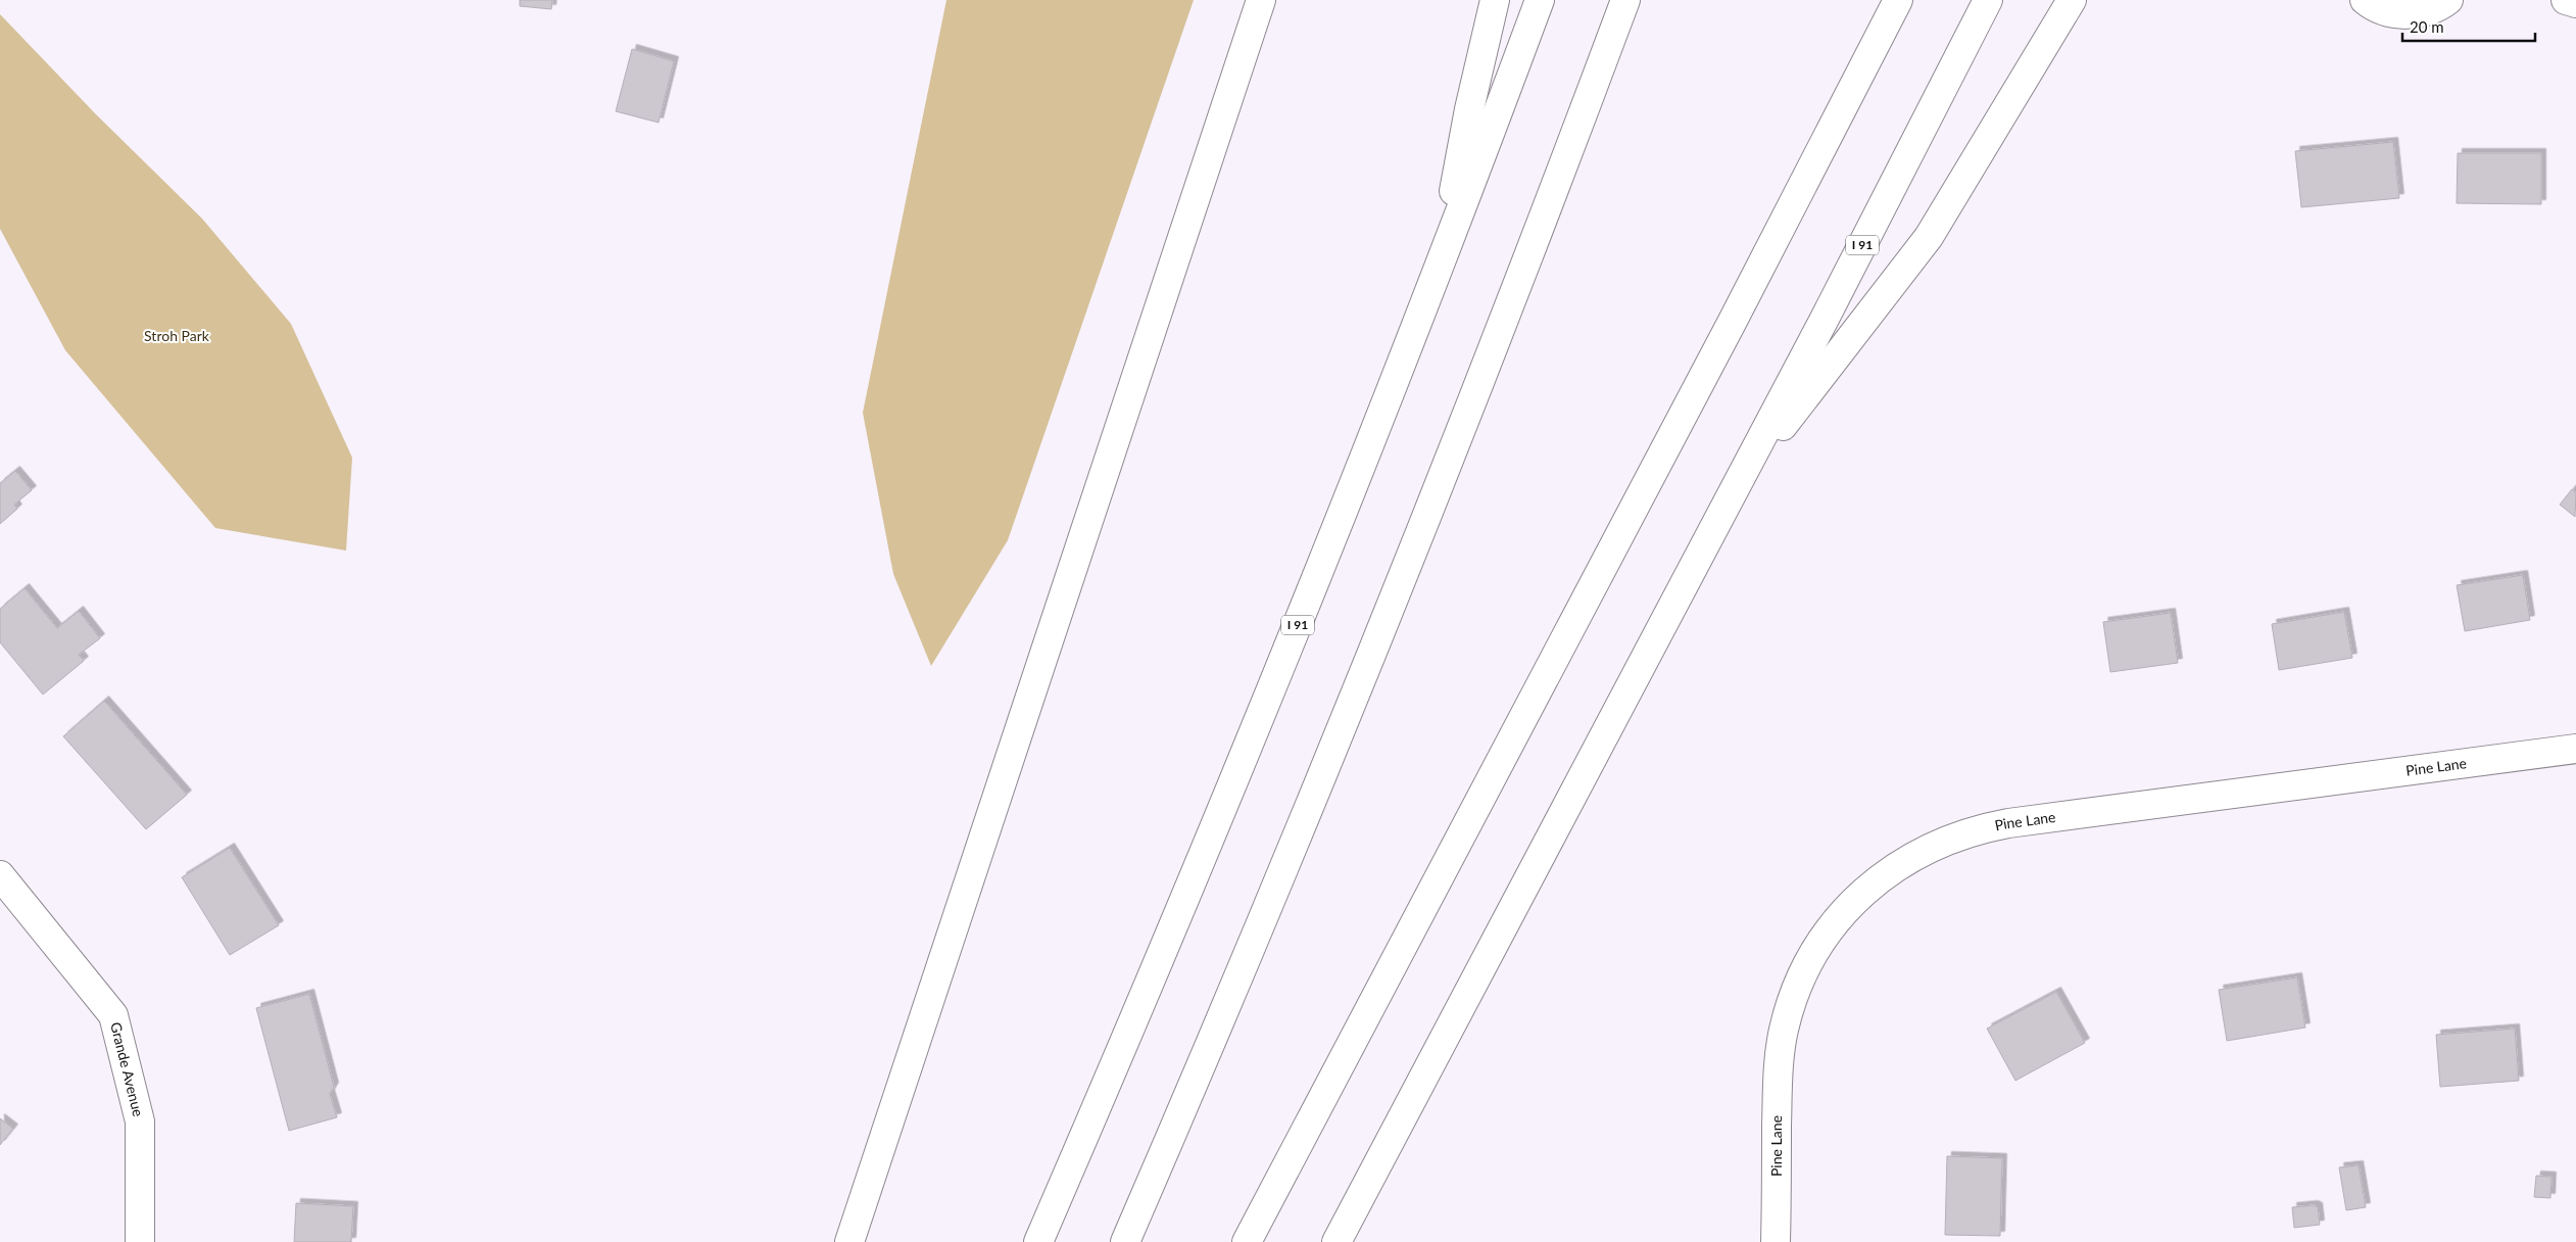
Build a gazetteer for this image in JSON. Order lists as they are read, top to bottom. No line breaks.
{"streets":{"main road":["I 91","Pine Lane","Grande Avenue"]},"parks":["Stroh Park"],"scale_bar":"20 m"}
